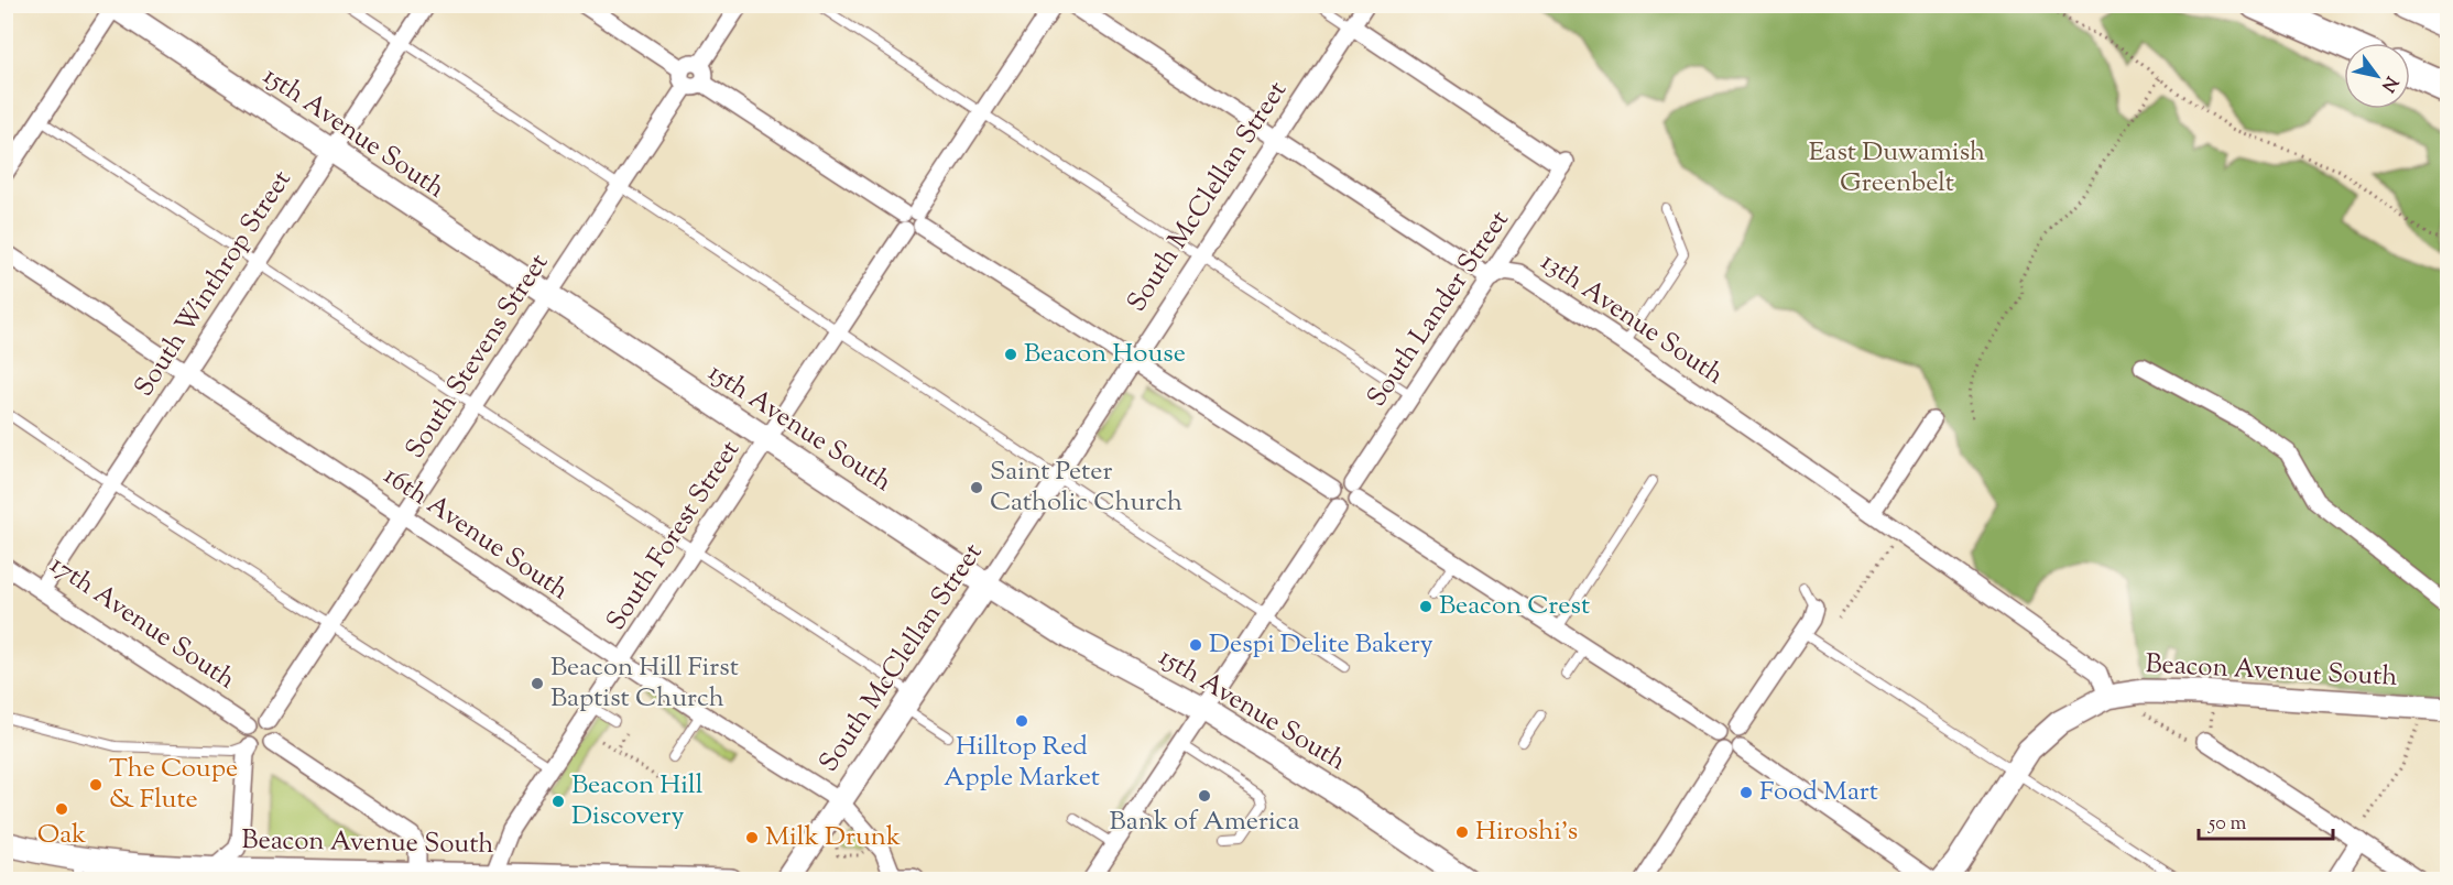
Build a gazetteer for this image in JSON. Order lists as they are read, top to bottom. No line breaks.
{"streets":{"main road":["15th Avenue South","South McClellan Street","Beacon Avenue South"],"street":["South Winthrop Street","South Lander Street","13th Avenue South","South Stevens Street","16th Avenue South","South Forest Street","17th Avenue South"]},"crossings":[["15th Avenue South","South McClellan Street"],["15th Avenue South","South Winthrop Street"],["15th Avenue South","South Stevens Street"],["15th Avenue South","South Forest Street"],["South McClellan Street","South Lander Street"],["South McClellan Street","16th Avenue South"],["South Winthrop Street","16th Avenue South"],["South Winthrop Street","17th Avenue South"],["South Lander Street","13th Avenue South"],["13th Avenue South","Beacon Avenue South"],["South Stevens Street","16th Avenue South"],["South Stevens Street","17th Avenue South"],["16th Avenue South","South Forest Street"],["South Forest Street","Beacon Avenue South"]],"parks":["East Duwamish Greenbelt"],"places":["Beacon House","Saint Peter Catholic Church","Beacon Crest","Despi Delite Bakery","Beacon Hill First Baptist Church","Hilltop Red Apple Market","The Coupe & Flute","Food Mart","Bank of America","Beacon Hill Discovery","Oak","Hiroshi's","Milk Drunk"],"scale_bar":"50 m","north":"bottom right"}
